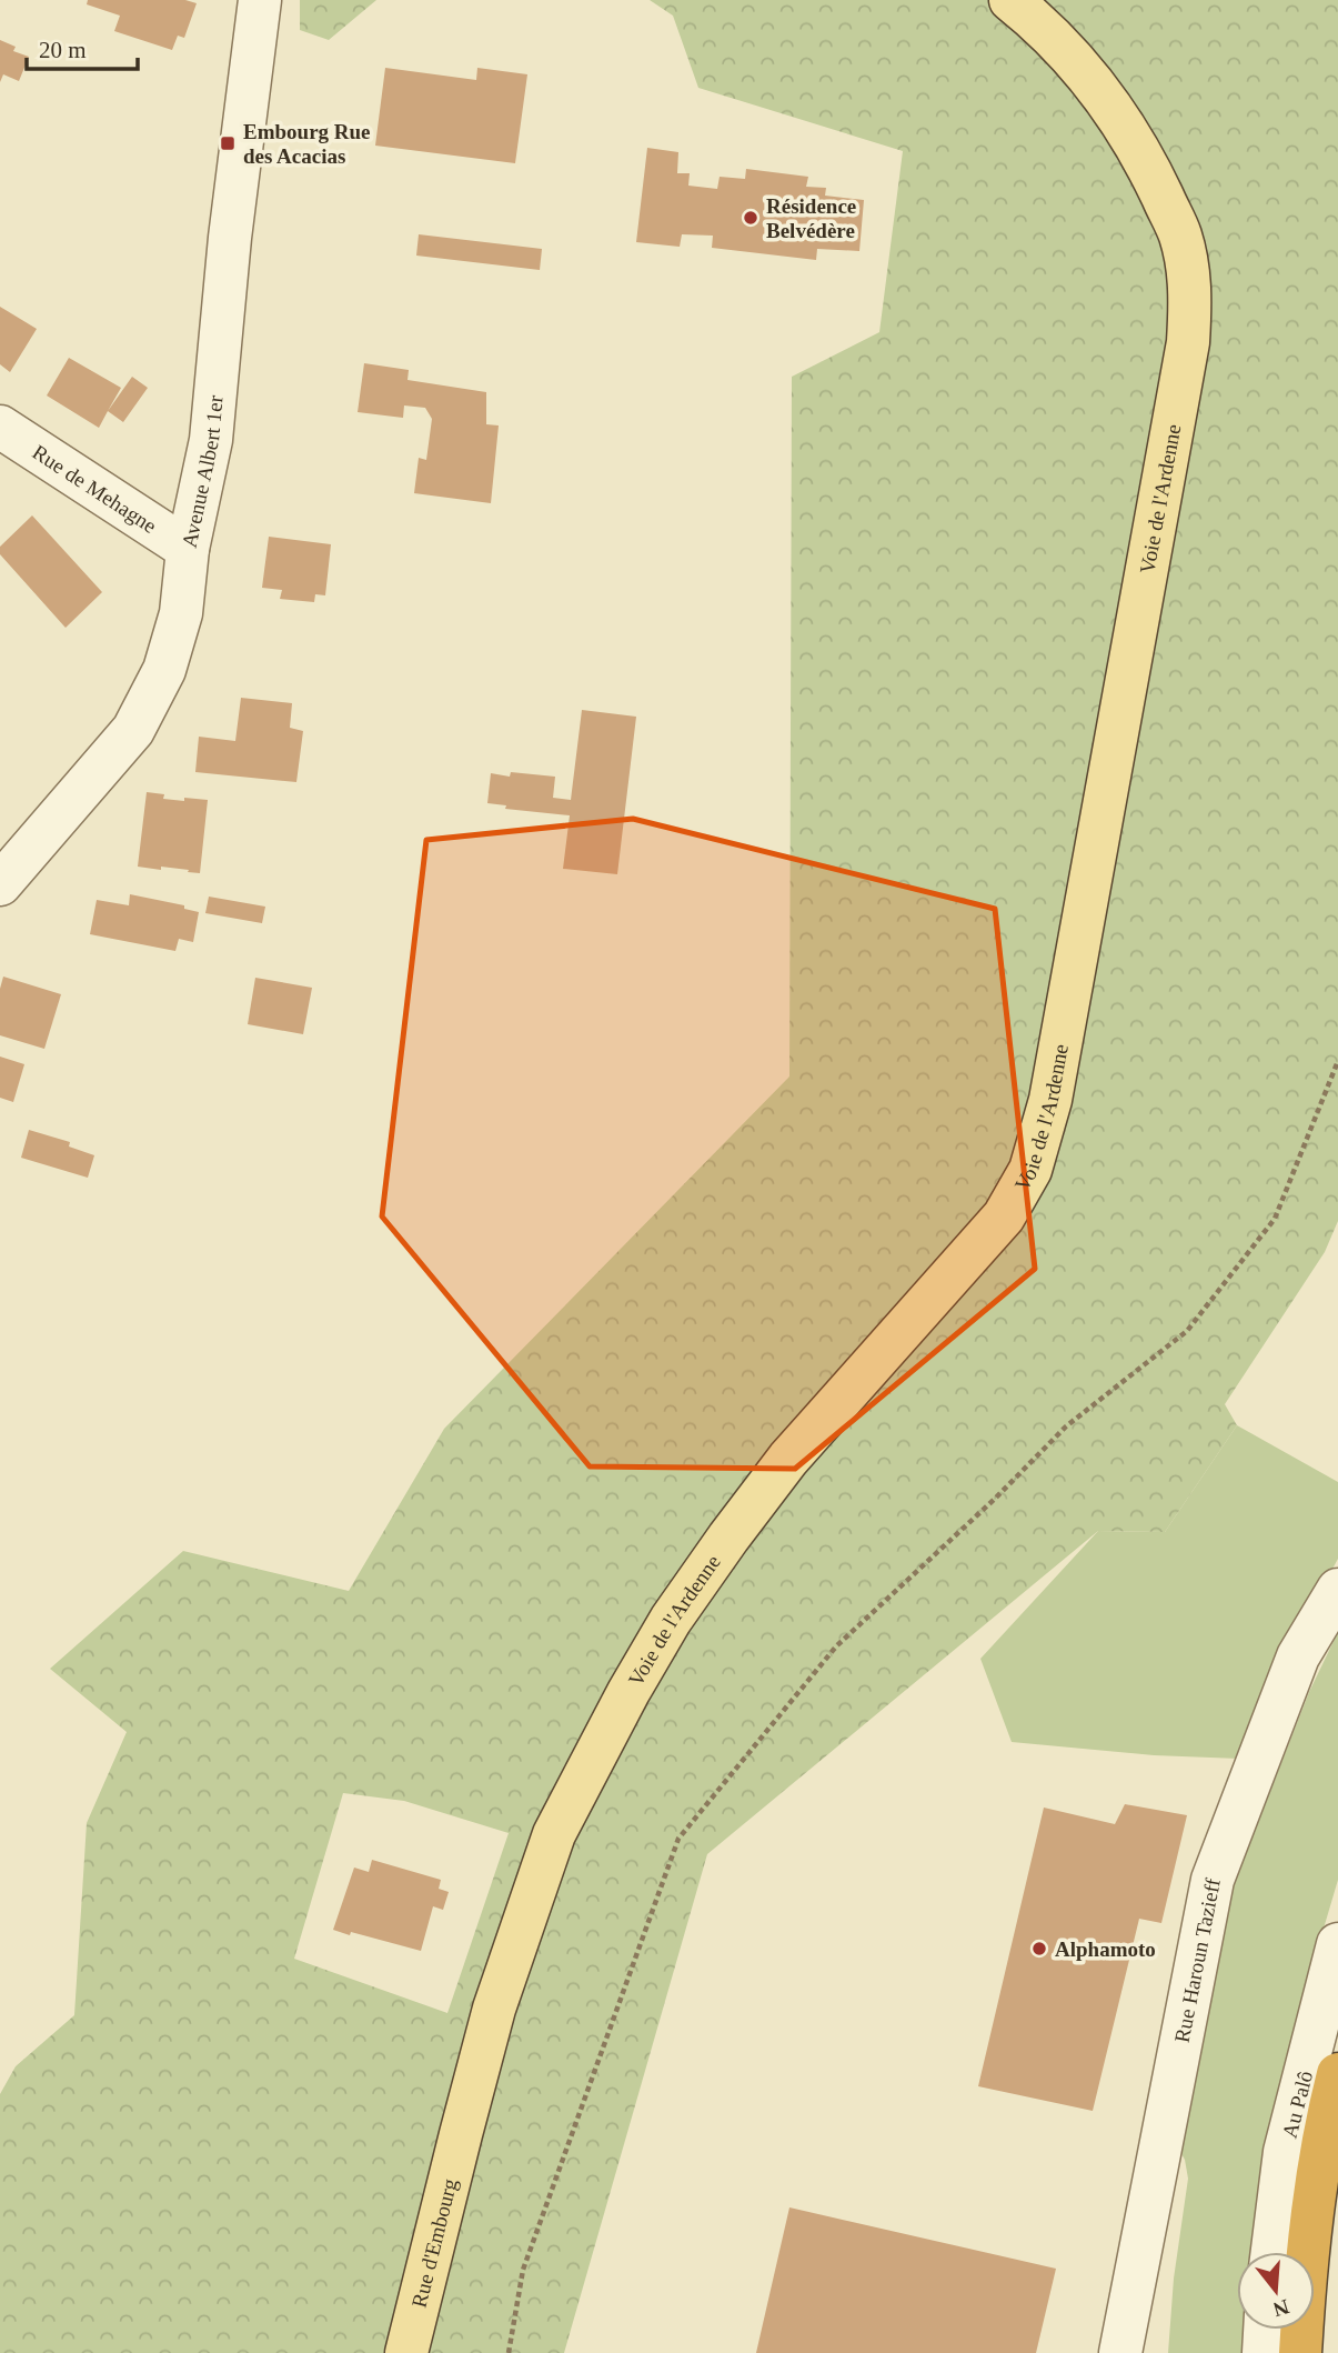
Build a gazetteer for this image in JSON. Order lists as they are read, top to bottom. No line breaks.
{"streets":{"main road":["Voie de l'Ardenne","Rue d'Embourg"],"street":["Avenue Albert 1er","Rue de Mehagne","Rue Haroun Tazieff","Au Palô"]},"crossings":[["Avenue Albert 1er","Rue de Mehagne"],["Voie de l'Ardenne","Rue d'Embourg"]],"places":{"transit":["Embourg Rue des Acacias"],"other":["Résidence Belvédère","Alphamoto"]},"scale_bar":"20 m","north":"bottom"}
